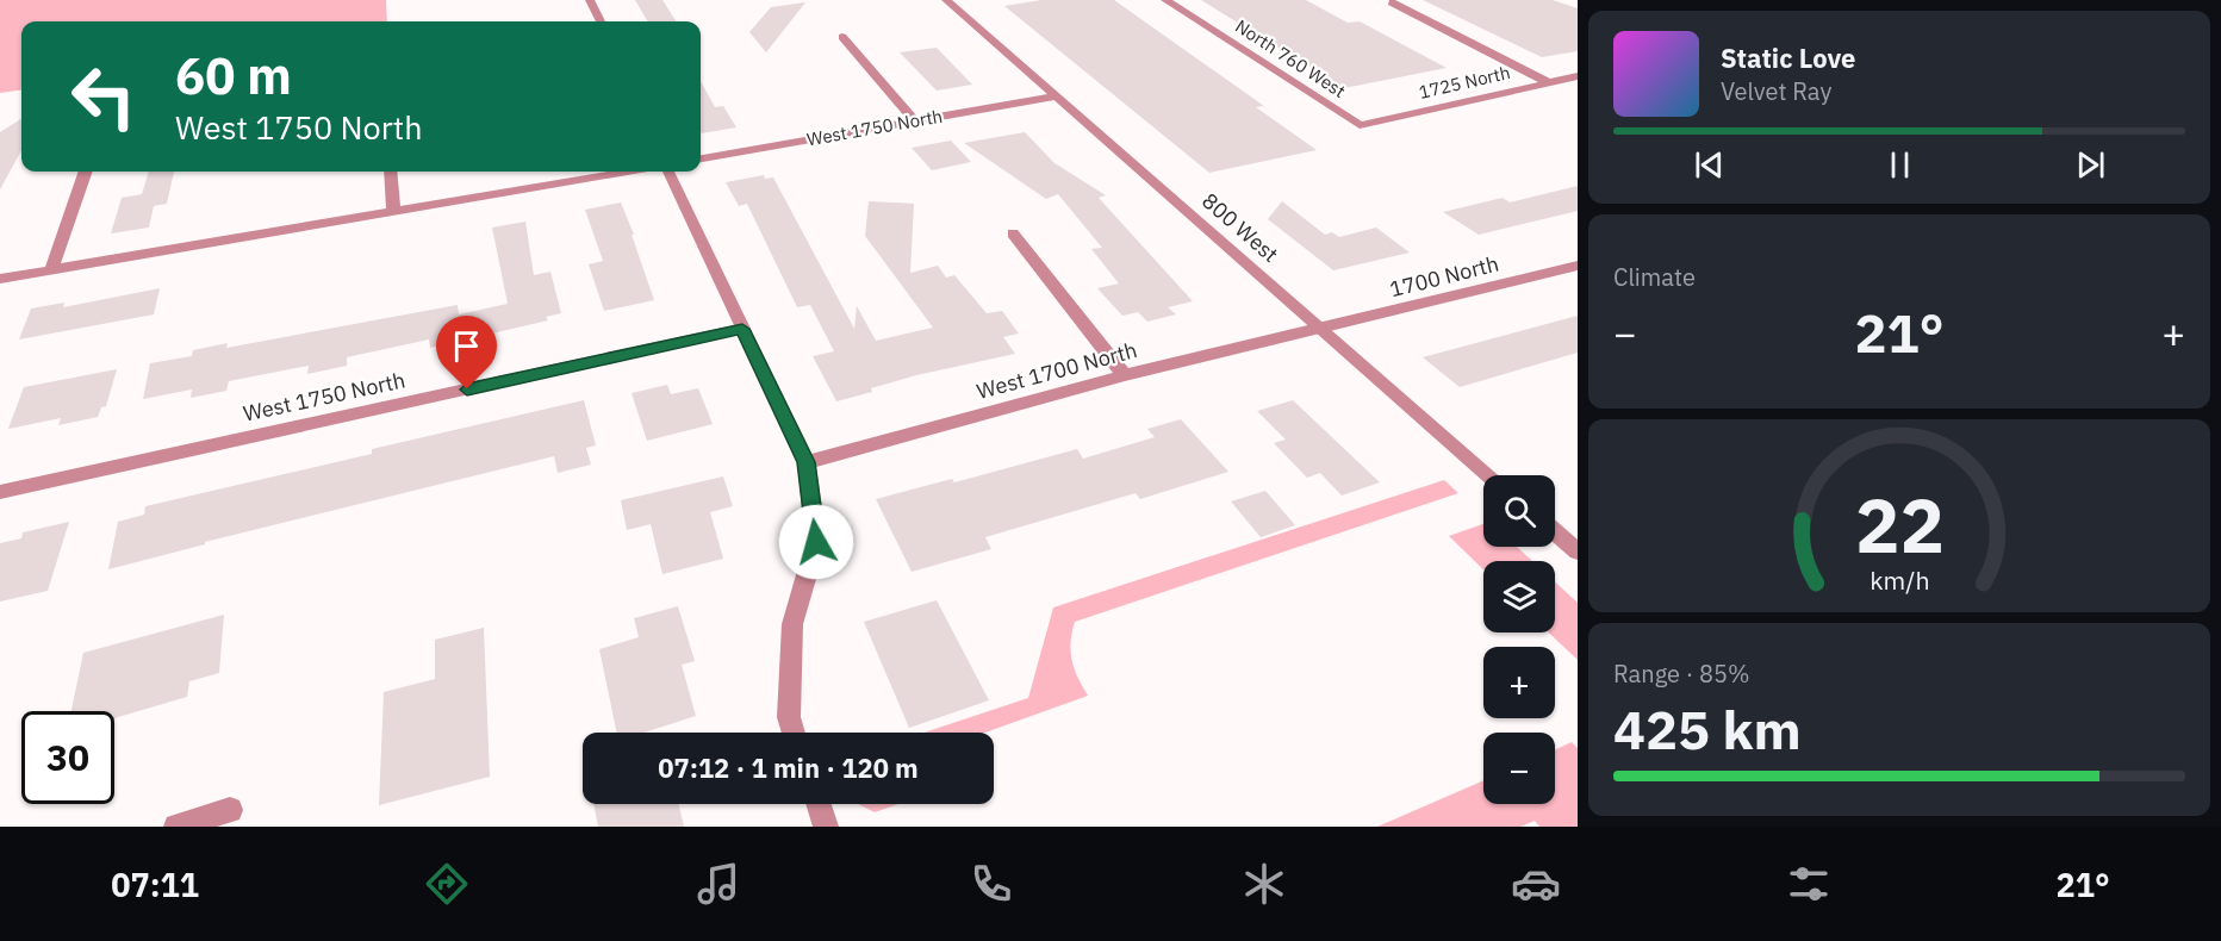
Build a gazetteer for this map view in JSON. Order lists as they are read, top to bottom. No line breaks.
{"streets":{"street":["North 760 West","1725 North","West 1750 North","800 West","1700 North","West 1700 North"]},"crossings":[["North 760 West","1725 North"],["West 1750 North","800 West"],["800 West","1700 North"],["800 West","West 1700 North"],["1700 North","West 1700 North"]],"page":{"turn":["60 m","West 1750 North"],"song":["Static Love","Velvet Ray"],"tile":["Climate",["Range · 85%","425 km"]],"heat":["−","21°","+"],"map_buttons":["+","−"],"limit":"30","trip":"07:12 · 1 min · 120 m","tabs":["07:11","21°"],"gauge":["22","km/h"]}}
